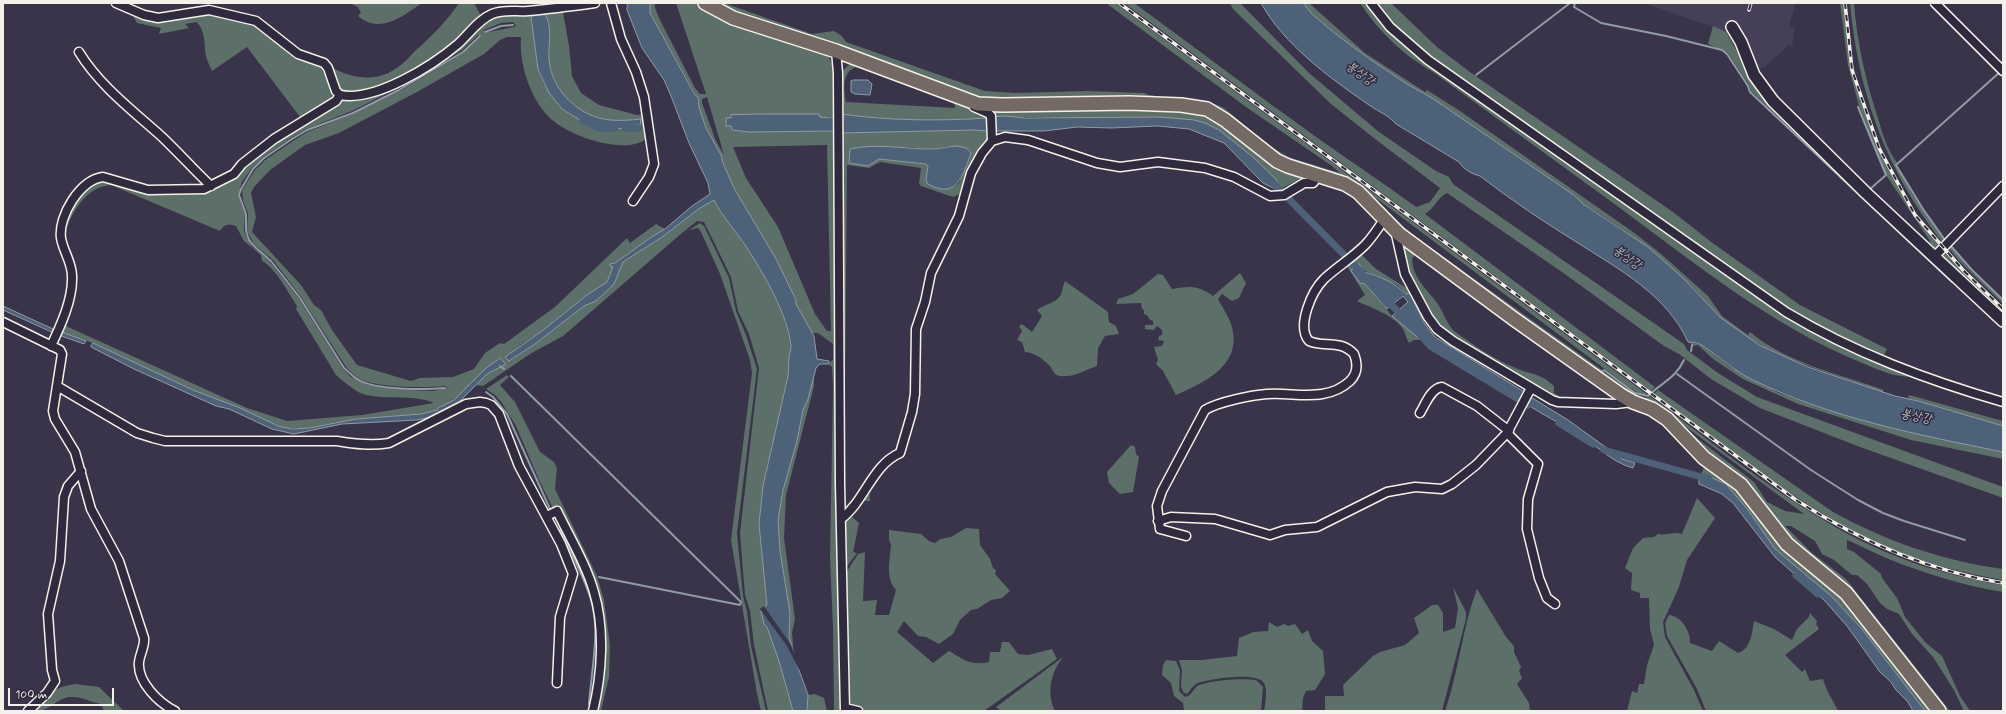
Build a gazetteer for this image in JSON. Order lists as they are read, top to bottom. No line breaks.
{"water":["봉상강"],"scale_bar":"100 m"}
